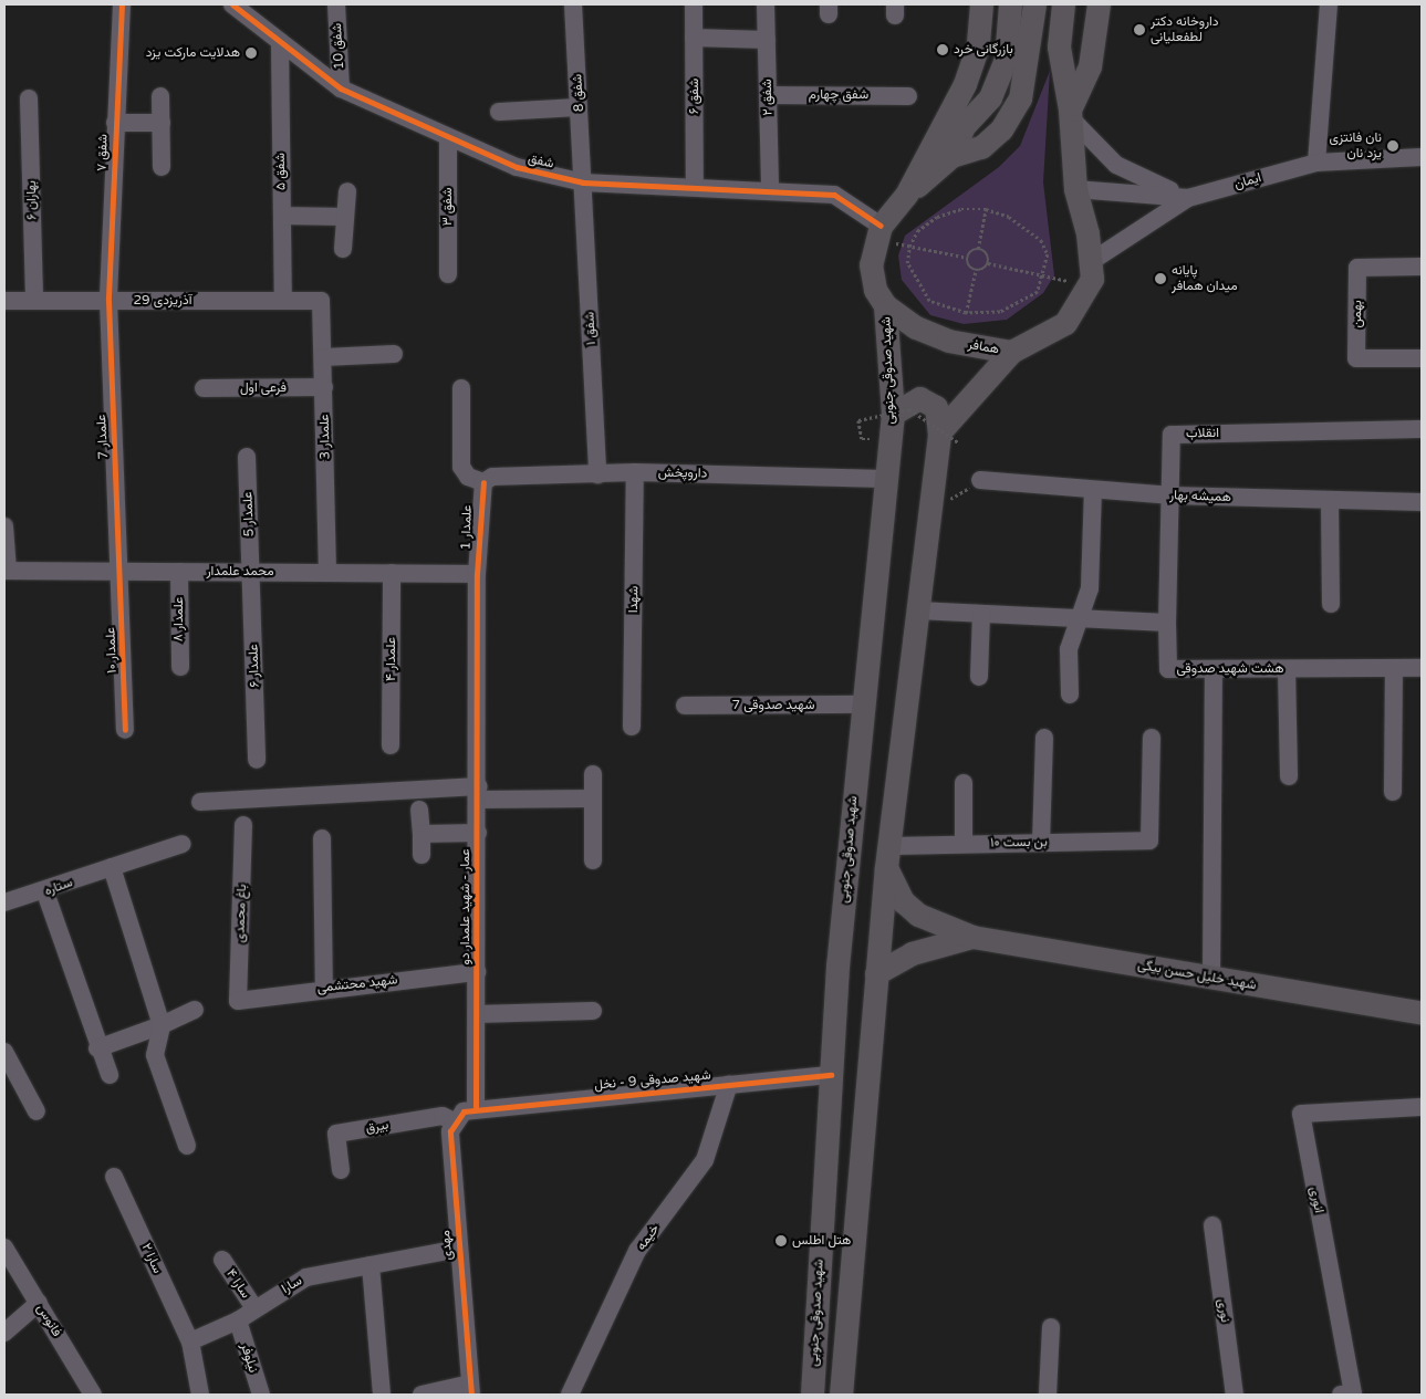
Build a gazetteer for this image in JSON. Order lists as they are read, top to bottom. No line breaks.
{"streets":{"main road":["همافر","شهید صدوقی جنوبی","شهید خلیل حسن بیگی"],"street":["شفق 10","شفق 8","شفق چهارم","شفق ۶","شفق ۲","شفق ۷","شفق","شفق ۵","ایمان","بهاران ۶","شفق ۳","آذریزدی 29","بهمن","شفق ۱","فرعی اول","انقلاب","علمدار 7","علمدار 3","داروپخش","همیشه بهار","علمدار 5","علمدار 1","محمد علمدار","شهدا","علمدار ۸","علمدار ۱۰","علمدار ۴","علمدار ۶","هشت شهید صدوقی","شهید صدوقی 7","بن بست ۱۰","ستاره","عمار - شهید علمدار دو","باغ محمدی","شهید محتشمی","شهید صدوقی 9 - نخل","بیرق","انوری","خیمه","مهدی","سارا ۲","سارا ۴","سارا","نوری","فانوس","نیلوفر"]},"crossings":[["شفق 10","شفق"],["شفق 8","شفق"],["شفق 8","شفق ۱"],["شفق چهارم","شفق ۲"],["شفق ۶","شفق"],["شفق ۲","شفق"],["شفق ۷","آذریزدی 29"],["شفق ۷","علمدار 7"],["شفق","شفق ۵"],["شفق","شفق ۳"],["شفق","شفق ۱"],["شفق","همافر"],["شفق ۵","آذریزدی 29"],["ایمان","همافر"],["بهاران ۶","آذریزدی 29"],["آذریزدی 29","علمدار 7"],["آذریزدی 29","علمدار 3"],["شفق ۱","داروپخش"],["همافر","شهید صدوقی جنوبی"],["شهید صدوقی جنوبی","داروپخش"],["شهید صدوقی جنوبی","شهید صدوقی 7"],["شهید صدوقی جنوبی","شهید صدوقی 9 - نخل"],["فرعی اول","علمدار 3"],["انقلاب","همیشه بهار"],["انقلاب","هشت شهید صدوقی"],["علمدار 7","محمد علمدار"],["علمدار 7","علمدار ۱۰"],["علمدار 3","محمد علمدار"],["داروپخش","علمدار 1"],["داروپخش","شهدا"],["علمدار 5","محمد علمدار"],["علمدار 5","علمدار ۶"],["علمدار 1","محمد علمدار"],["علمدار 1","عمار - شهید علمدار دو"],["محمد علمدار","علمدار ۸"],["محمد علمدار","علمدار ۱۰"],["محمد علمدار","علمدار ۴"],["محمد علمدار","علمدار ۶"],["محمد علمدار","عمار - شهید علمدار دو"],["عمار - شهید علمدار دو","شهید محتشمی"],["عمار - شهید علمدار دو","شهید صدوقی 9 - نخل"],["باغ محمدی","شهید محتشمی"],["شهید صدوقی 9 - نخل","خیمه"],["بیرق","مهدی"],["مهدی","سارا"],["سارا ۲","سارا"],["سارا ۴","سارا"],["سارا","نیلوفر"]],"places":["داروخانه دکتر لطفعلیانی","بازرگانی خرد","هدلایت مارکت یزد","نان فانتزی یزد نان","پایانه میدان همافر","هتل اطلس"]}
